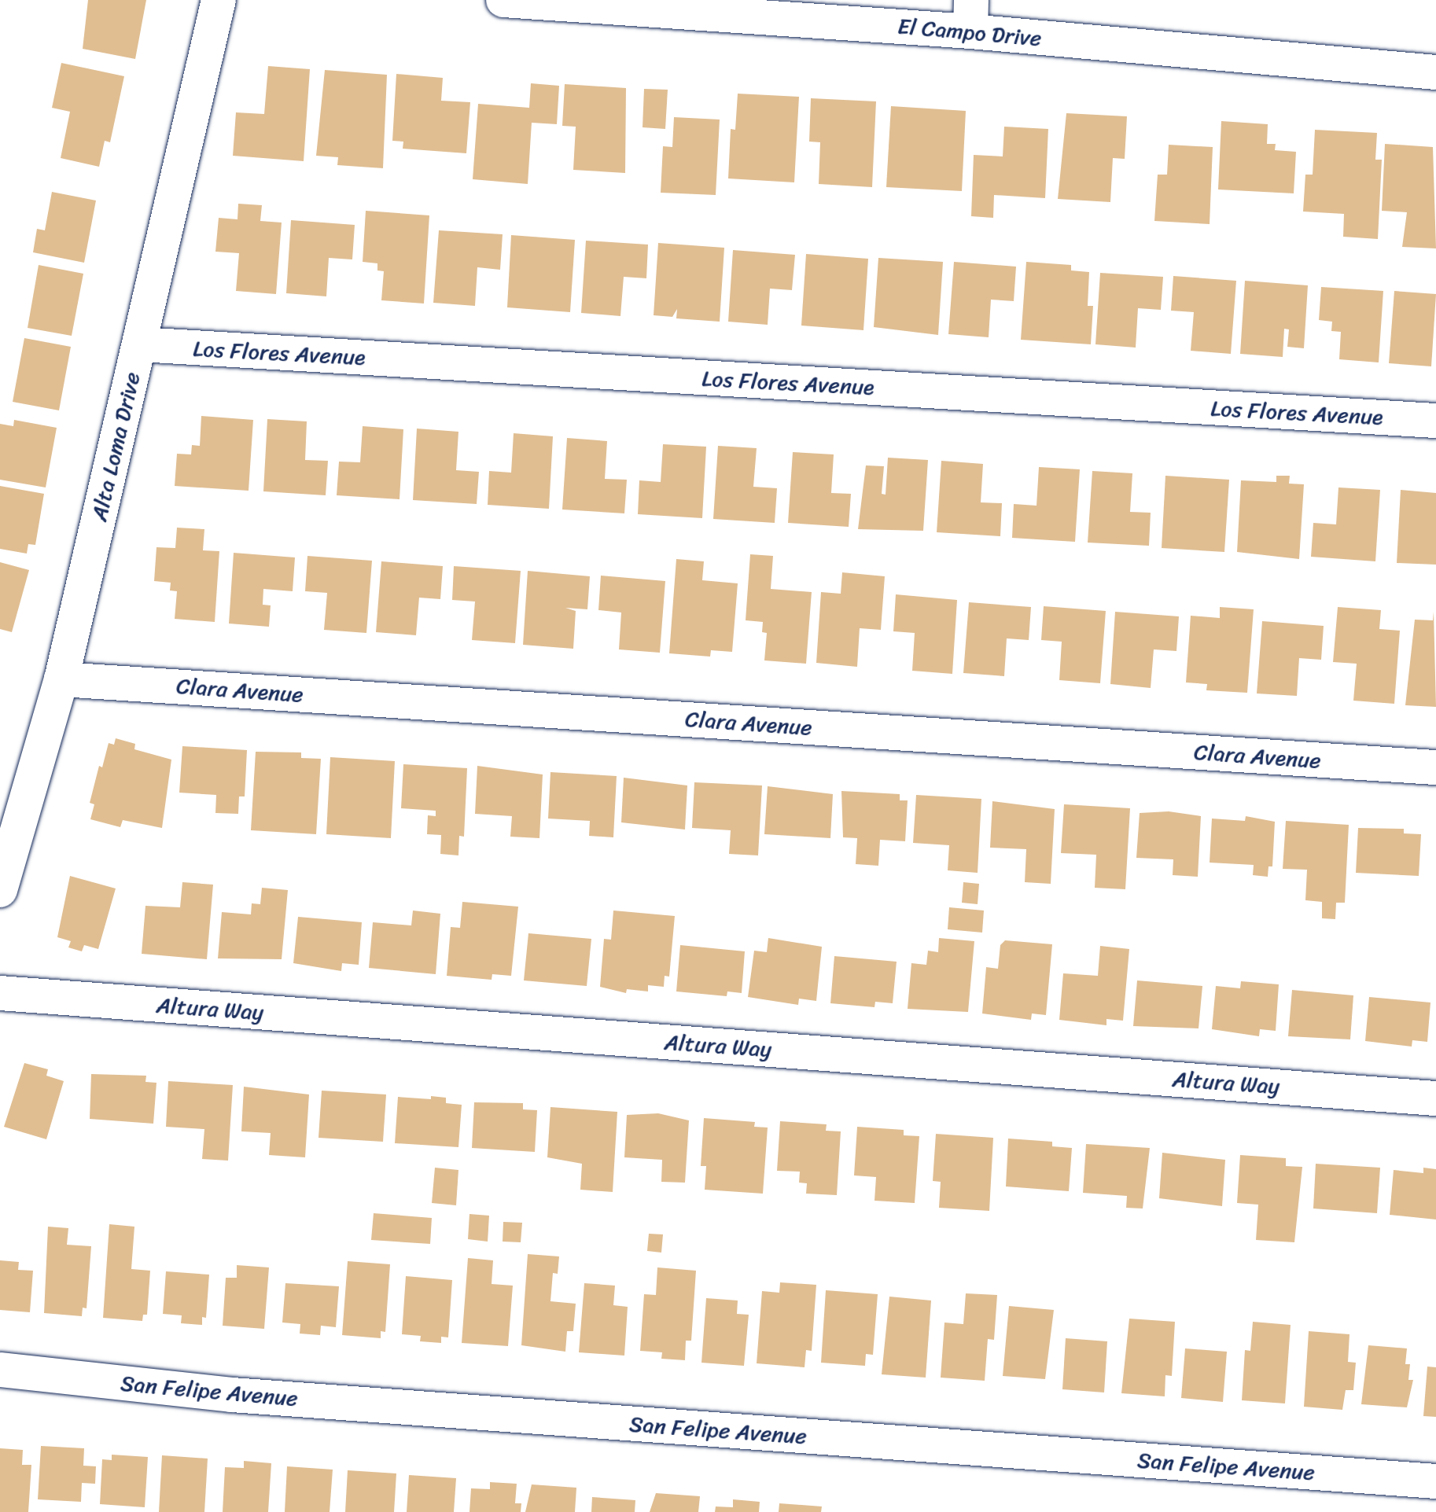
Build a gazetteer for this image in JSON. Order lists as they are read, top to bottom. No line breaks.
{"streets":{"street":["El Campo Drive","Los Flores Avenue","Alta Loma Drive","Clara Avenue","Altura Way","San Felipe Avenue"]},"crossings":[["Los Flores Avenue","Alta Loma Drive"],["Alta Loma Drive","Clara Avenue"]]}
